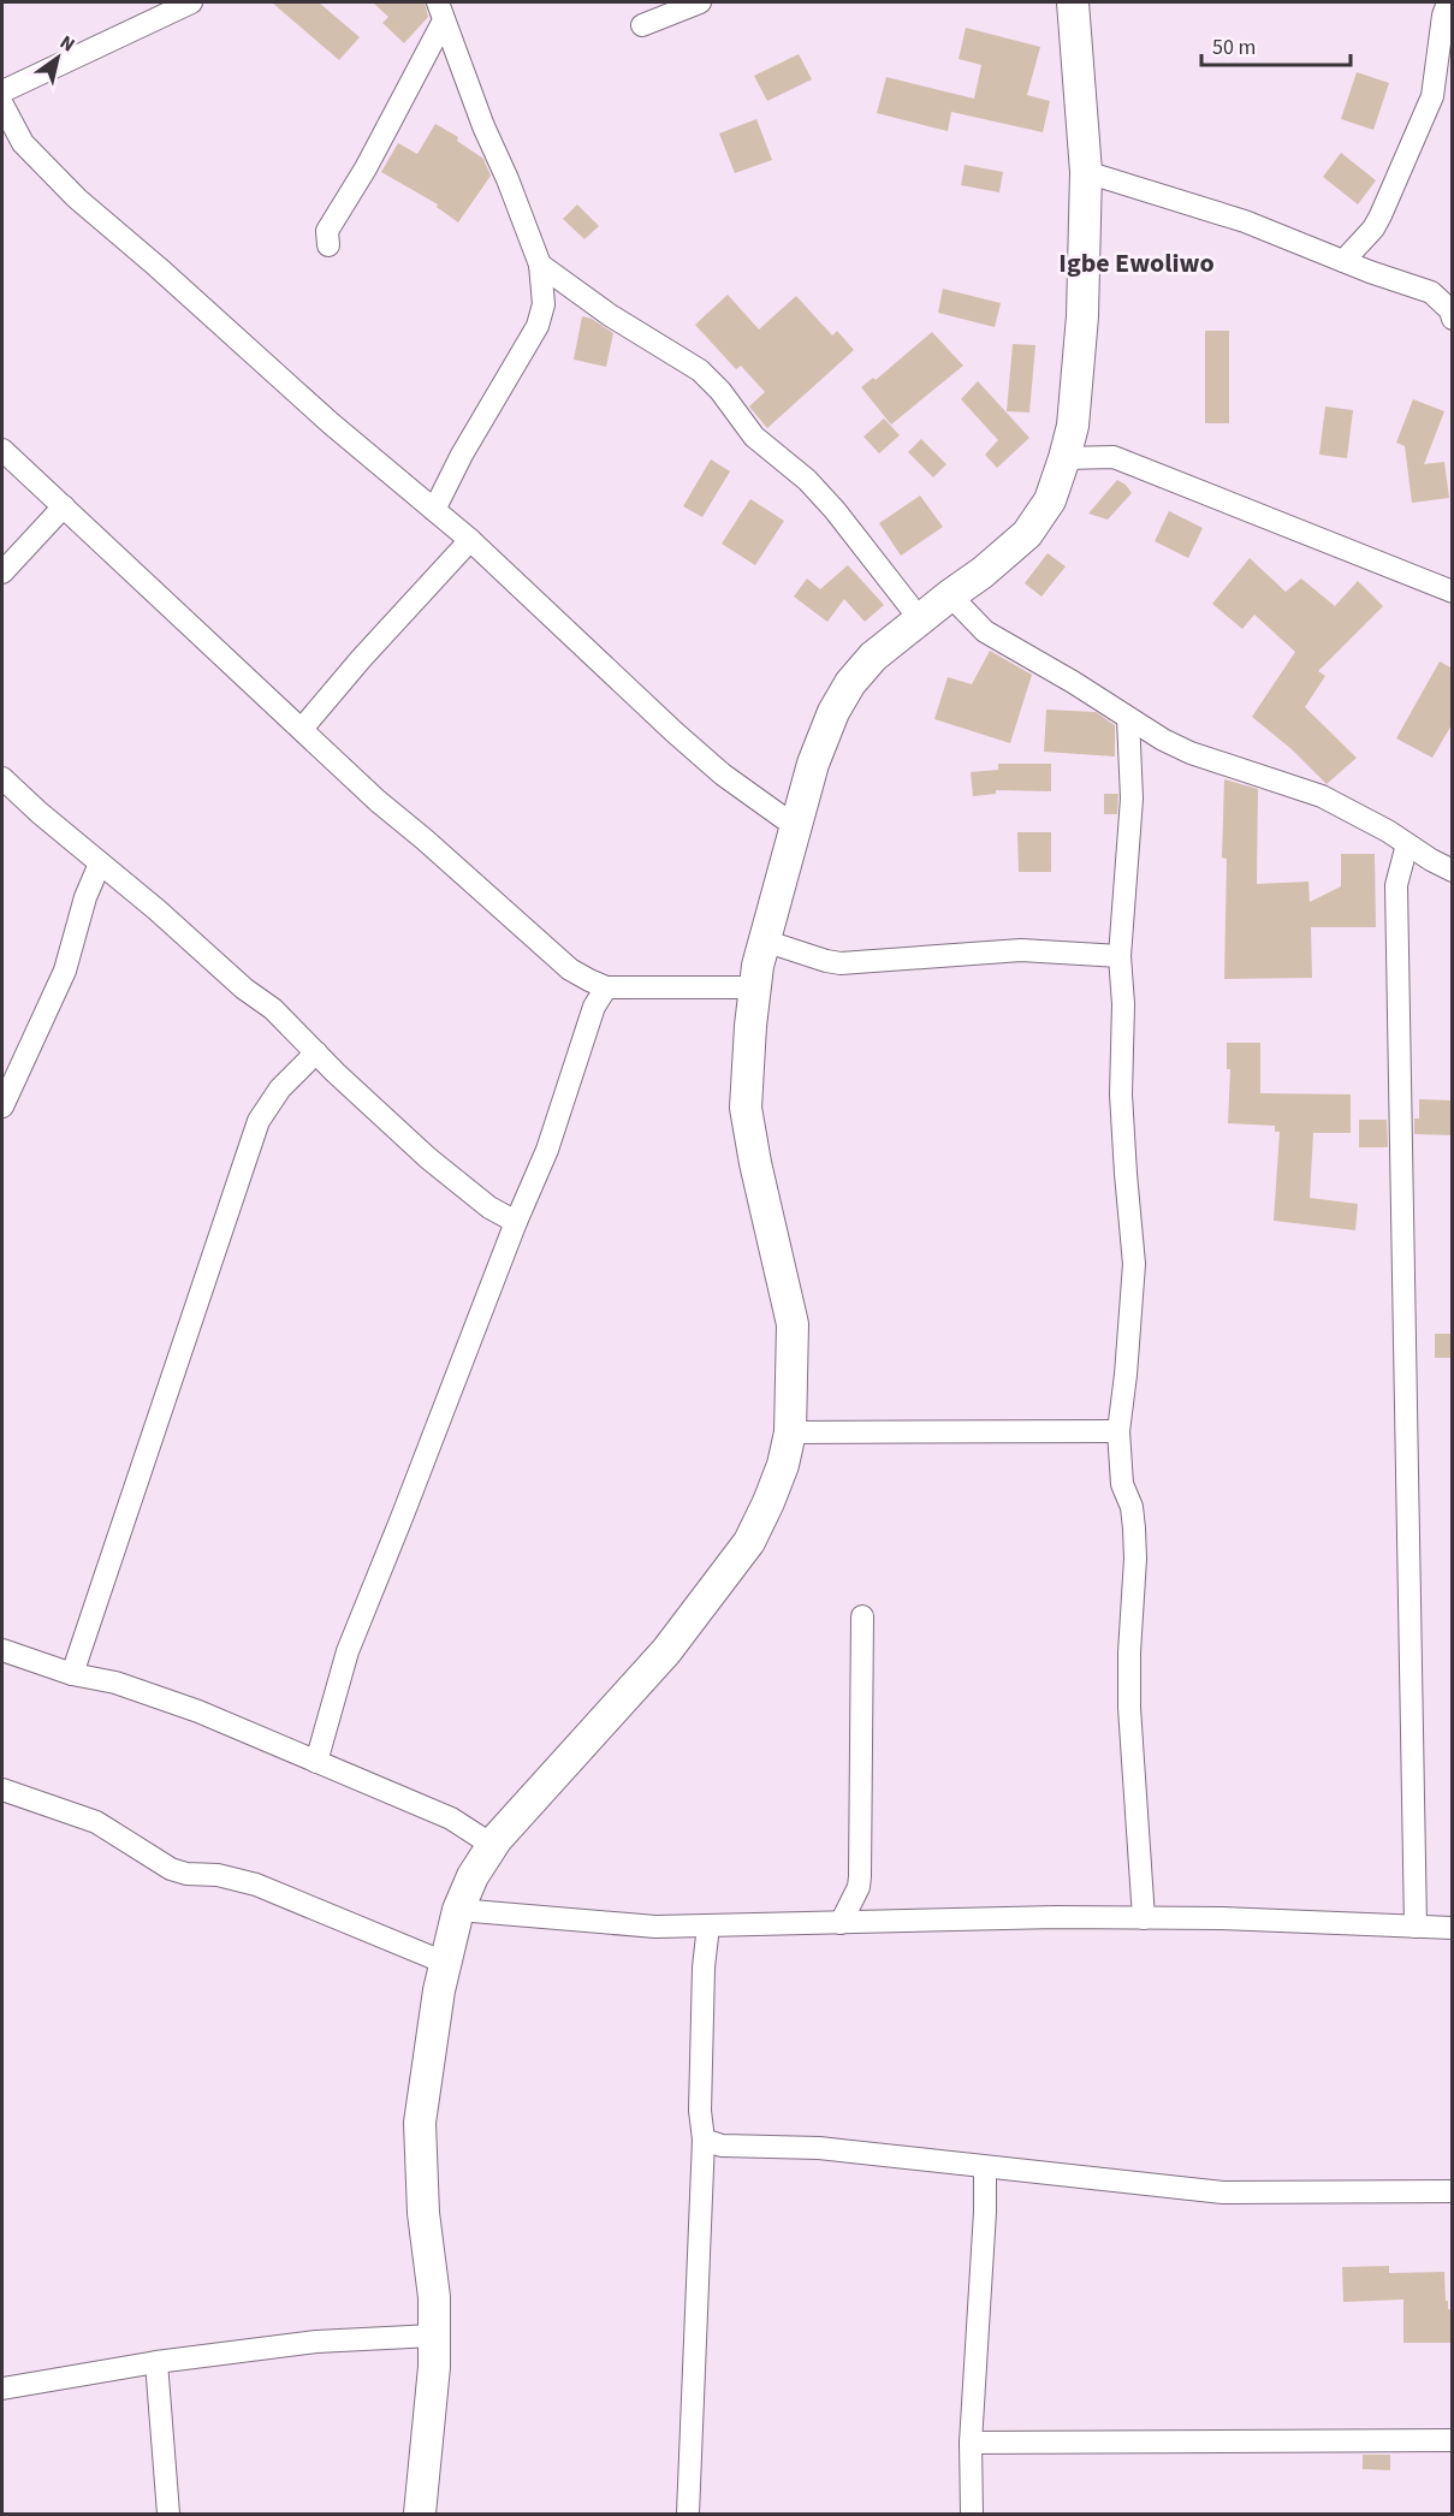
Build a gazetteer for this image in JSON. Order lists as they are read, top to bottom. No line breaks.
{"districts":["Igbe Ewoliwo"],"scale_bar":"50 m","north":"top right"}
